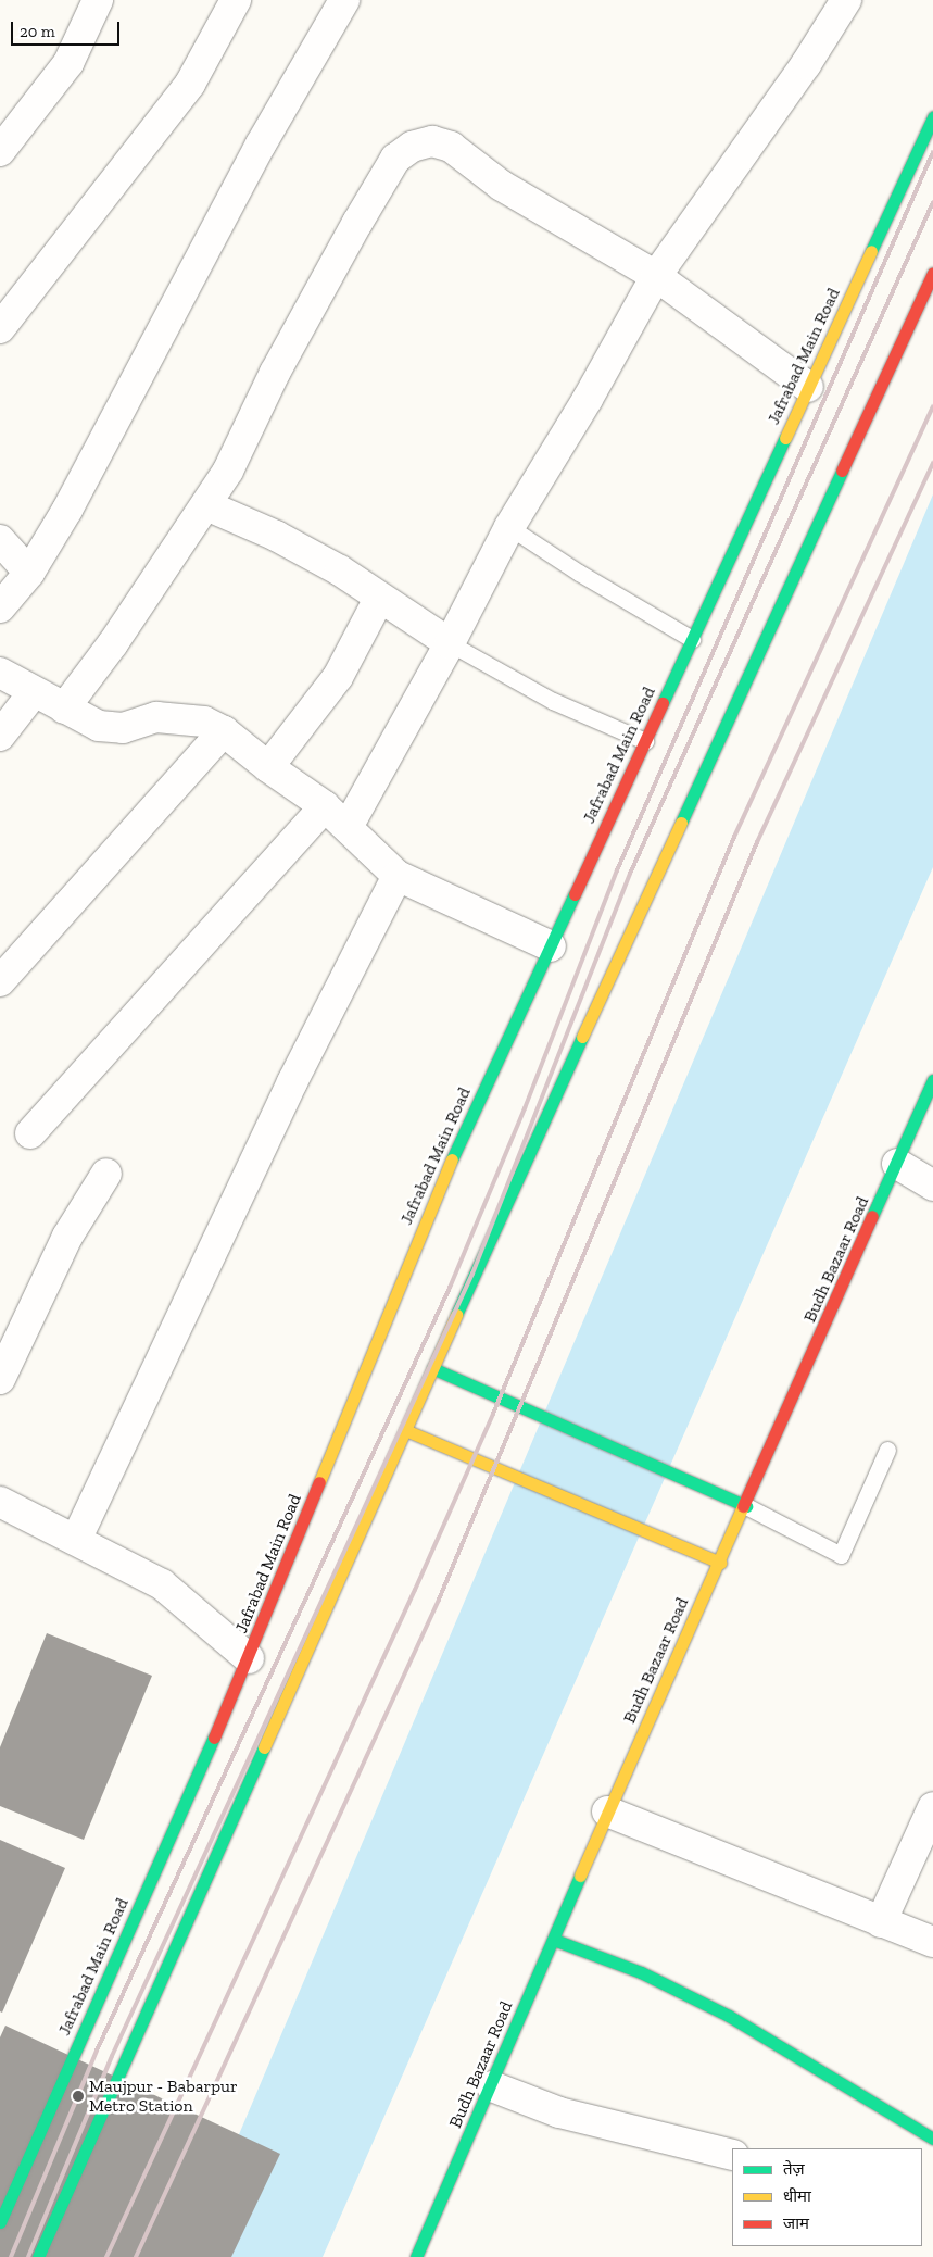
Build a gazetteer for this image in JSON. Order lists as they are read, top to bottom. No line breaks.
{"streets":{"main road":["Jafrabad Main Road","Budh Bazaar Road"]},"places":["Maujpur - Babarpur Metro Station"],"legend":["तेज़","धीमा","जाम"],"scale_bar":"20 m"}
